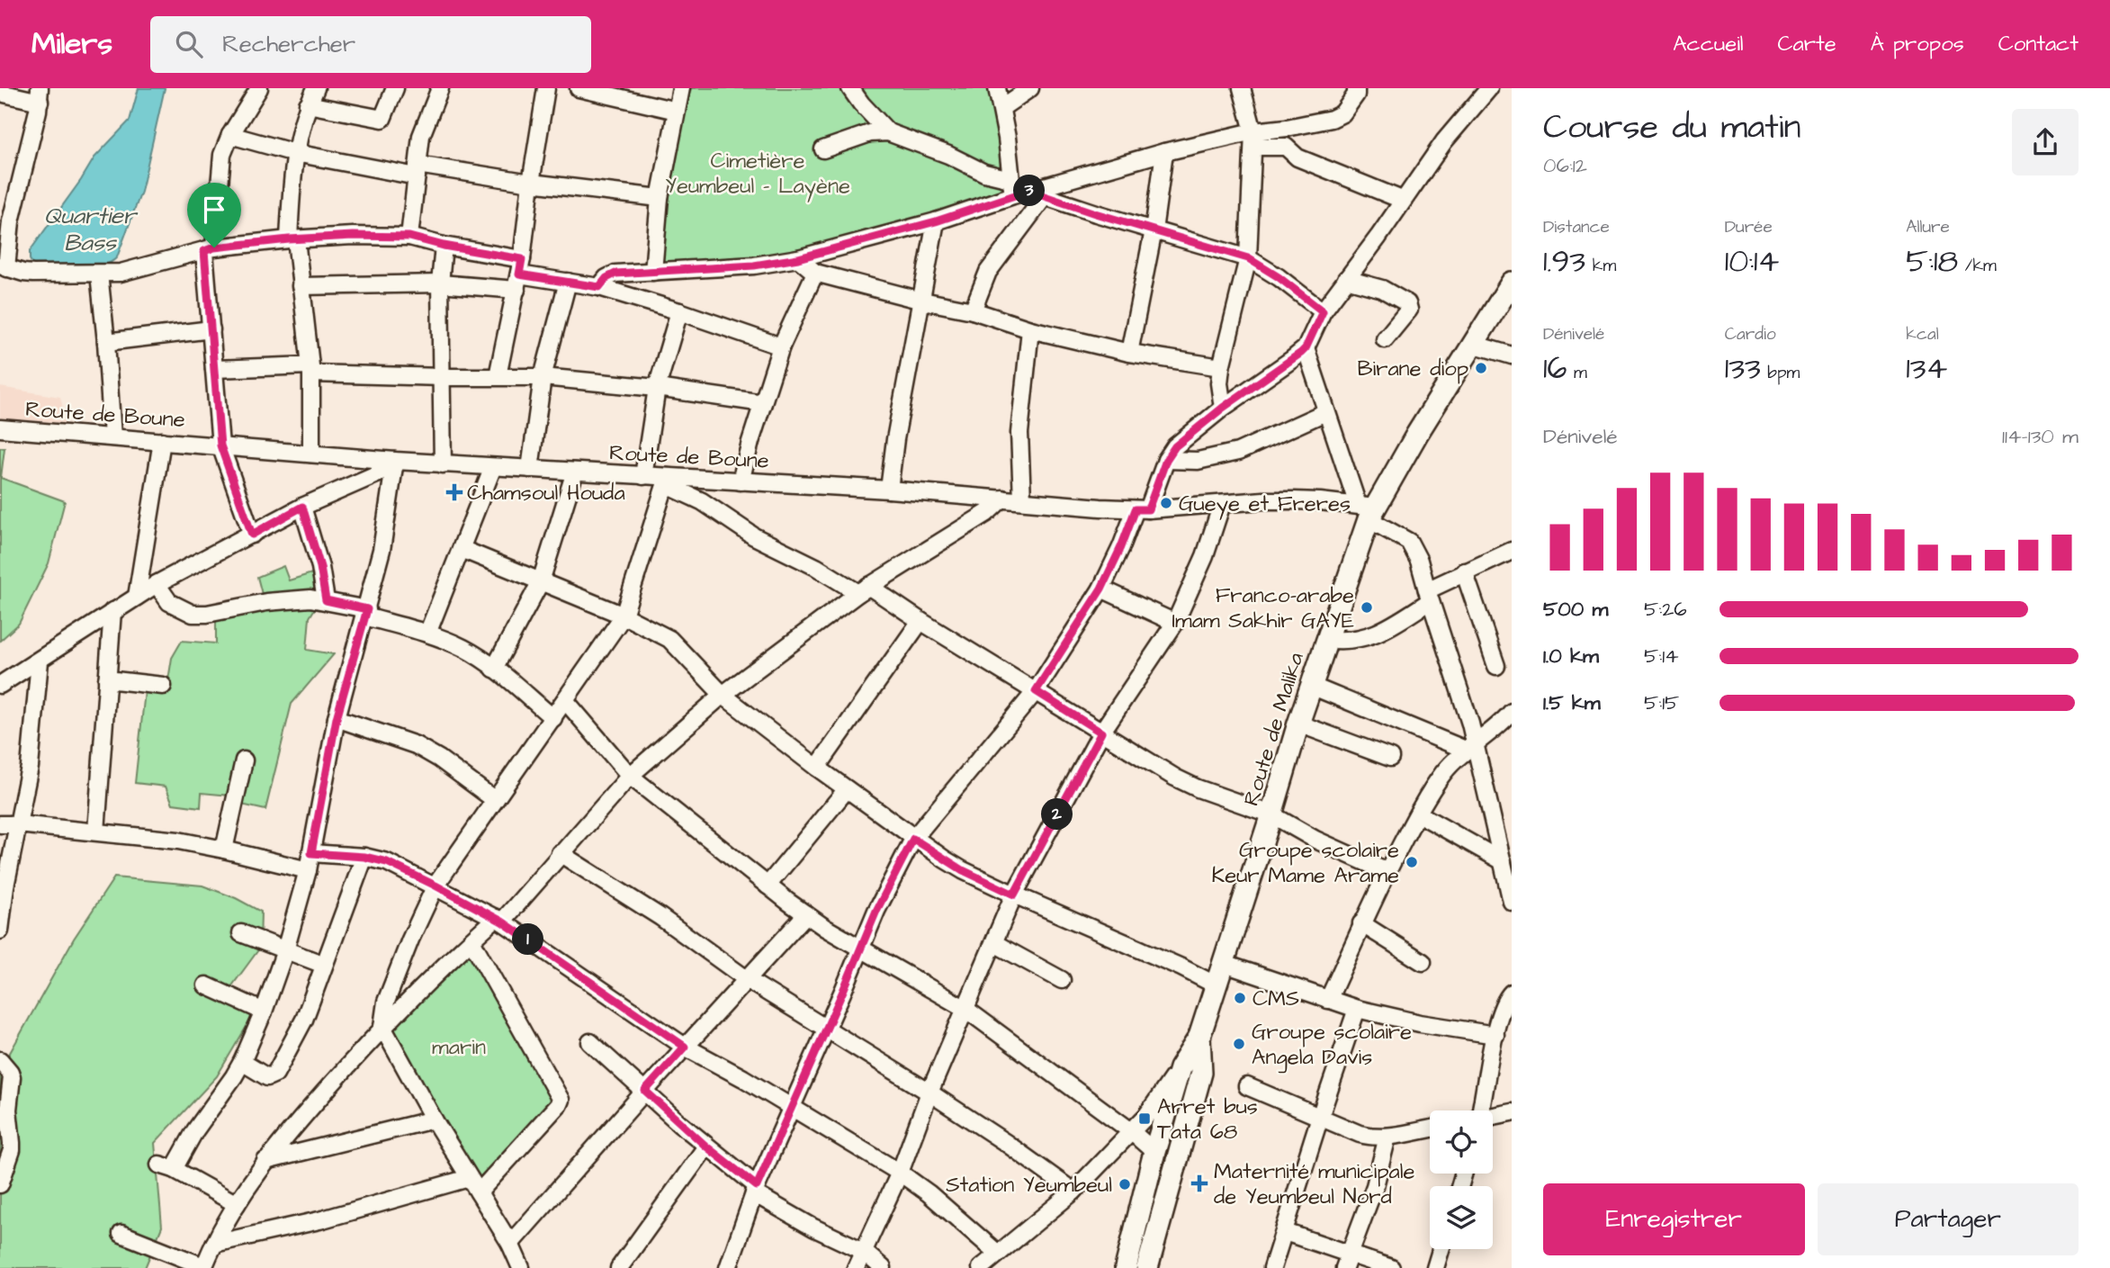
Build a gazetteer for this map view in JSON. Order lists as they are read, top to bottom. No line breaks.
{"streets":{"main road":["Route de Malika"],"street":["Route de Boune"]},"crossings":[["Route de Boune","Route de Malika"]],"water":["Quartier Bass"],"parks":["Cimetière Yeumbeul - Layène","marin"],"places":{"other":["Birane diop","Gueye et Freres","Franco-arabe Imam Sakhir GAYE","Groupe scolaire Keur Mame Arame","CMS","Groupe scolaire Angela Davis","Station Yeumbeul"],"health":["Chamsoul Houda","Maternité municipale de Yeumbeul Nord"],"transit":["Arret bus Tata 68"]},"page":{"header":"Milers","search":"Rechercher","nav":["Accueil","Carte","À propos","Contact"],"heading":["Course du matin","06:12"],"pins":["3","2","1"],"stats":[["Distance","1.93 km"],["Durée","10:14"],["Allure","5:18 /km"],["Dénivelé","16 m"],["Cardio","133 bpm"],["kcal","134"]],"chart":["Dénivelé","114–130 m"],"list":[{"name":"500 m","note":"5:26"},{"name":"1.0 km","note":"5:14"},{"name":"1.5 km","note":"5:15"}],"buttons":["Enregistrer","Partager"]}}
